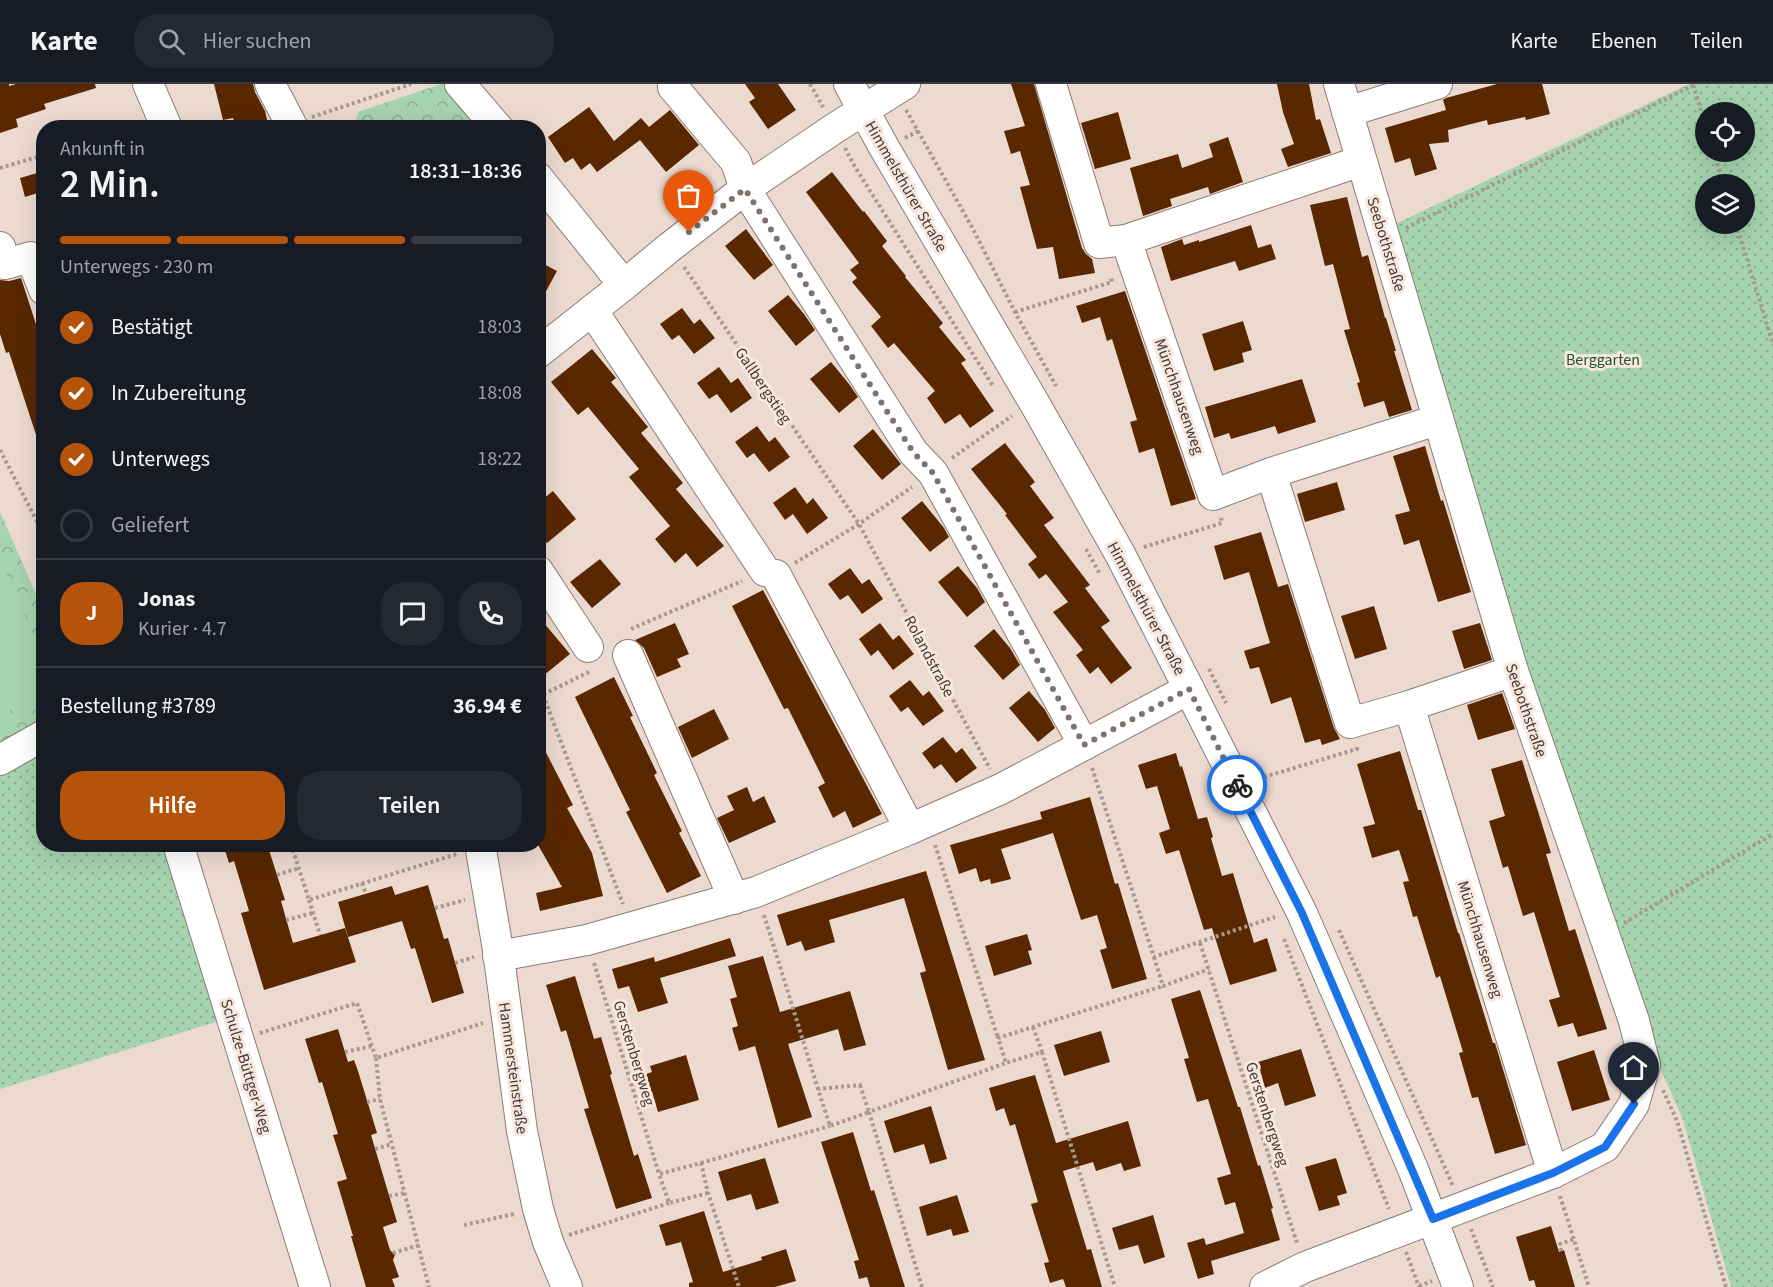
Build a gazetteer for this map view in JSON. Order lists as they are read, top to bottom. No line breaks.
{"streets":{"street":["Himmelsthürer Straße","Seebothstraße","Münchhausenweg","Schulze-Büttger-Weg","Hammersteinstraße"],"path":["Gallbergstieg","Rolandstraße","Gerstenbergweg"]},"crossings":[["Himmelsthürer Straße","Seebothstraße"],["Seebothstraße","Münchhausenweg"],["Gallbergstieg","Rolandstraße"]],"parks":["Berggarten"],"page":{"header":"Karte","search":"Hier suchen","nav":["Karte","Ebenen","Teilen"],"heading":["2 Min.","Ankunft in","18:31–18:36"],"panel":["Jonas","Kurier · 4.7","Bestellung #3789","36.94 €"],"bar":"Unterwegs · 230 m","list":[["Bestätigt","18:03"],["In Zubereitung","18:08"],["Unterwegs","18:22"],"Geliefert"],"round":"J","buttons":["Hilfe","Teilen"]}}
